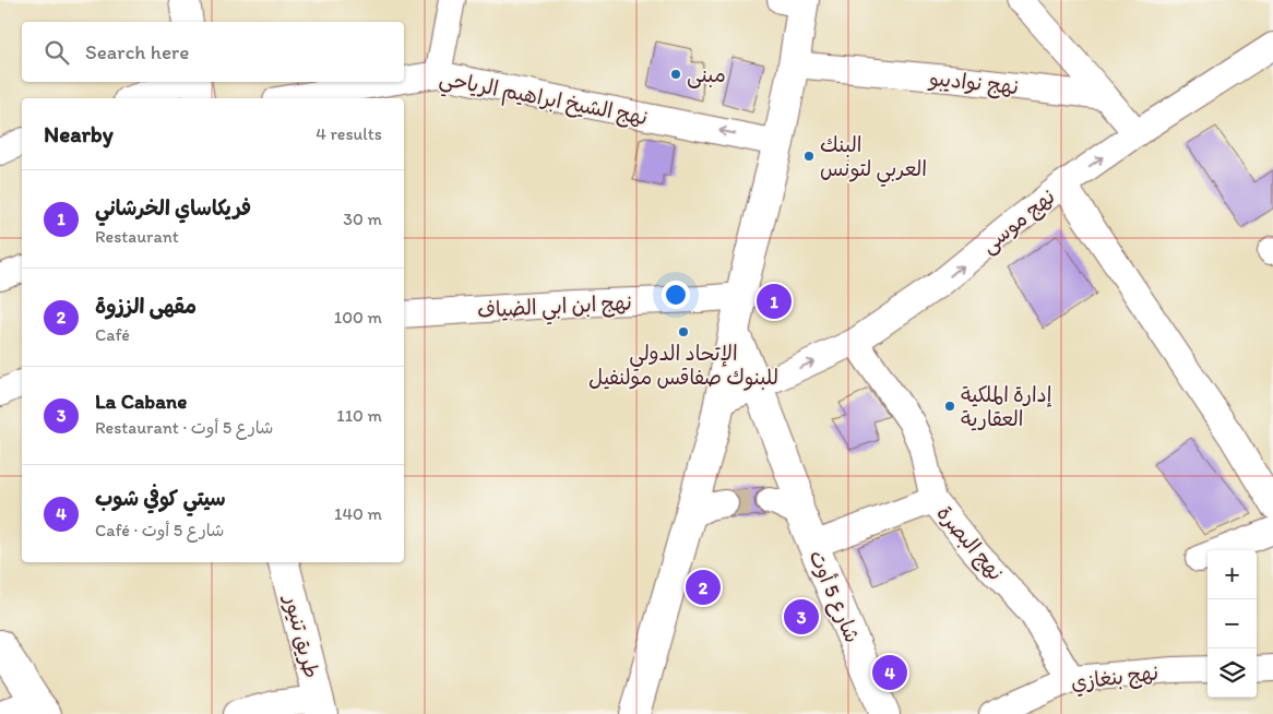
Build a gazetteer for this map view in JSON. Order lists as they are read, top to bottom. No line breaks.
{"streets":{"main road":["شارع 5 أوت","طريق تنيور"],"street":["نهج نواديبو","نهج الشيخ ابراهيم الرياحي","نهج موسى","نهج ابن ابي الضياف","نهج البصرة","نهج بنغازي"]},"crossings":[["نهج موسى","نهج البصرة"],["نهج موسى","شارع 5 أوت"],["نهج البصرة","نهج بنغازي"]],"one_way":["نهج الشيخ ابراهيم الرياحي","نهج موسى"],"places":["مبنى","البنك العربي لتونس","الإتحاد الدولي للبنوك صفاقس مولنفيل","إدارة الملكية العقارية"],"page":{"search":"Search here","heading":["Nearby","4 results"],"list":[{"mark":"1","name":"فريكاساي الخرشاني","note":"Restaurant","value":"30 m"},{"mark":"2","name":"مقهى الززوة","note":"Café","value":"100 m"},{"mark":"3","name":"La Cabane","note":"Restaurant · شارع 5 أوت","value":"110 m"},{"mark":"4","name":"سيتي كوفي شوب","note":"Café · شارع 5 أوت","value":"140 m"}],"pins":["1","2","3","4"],"map_buttons":["+","−"]}}
